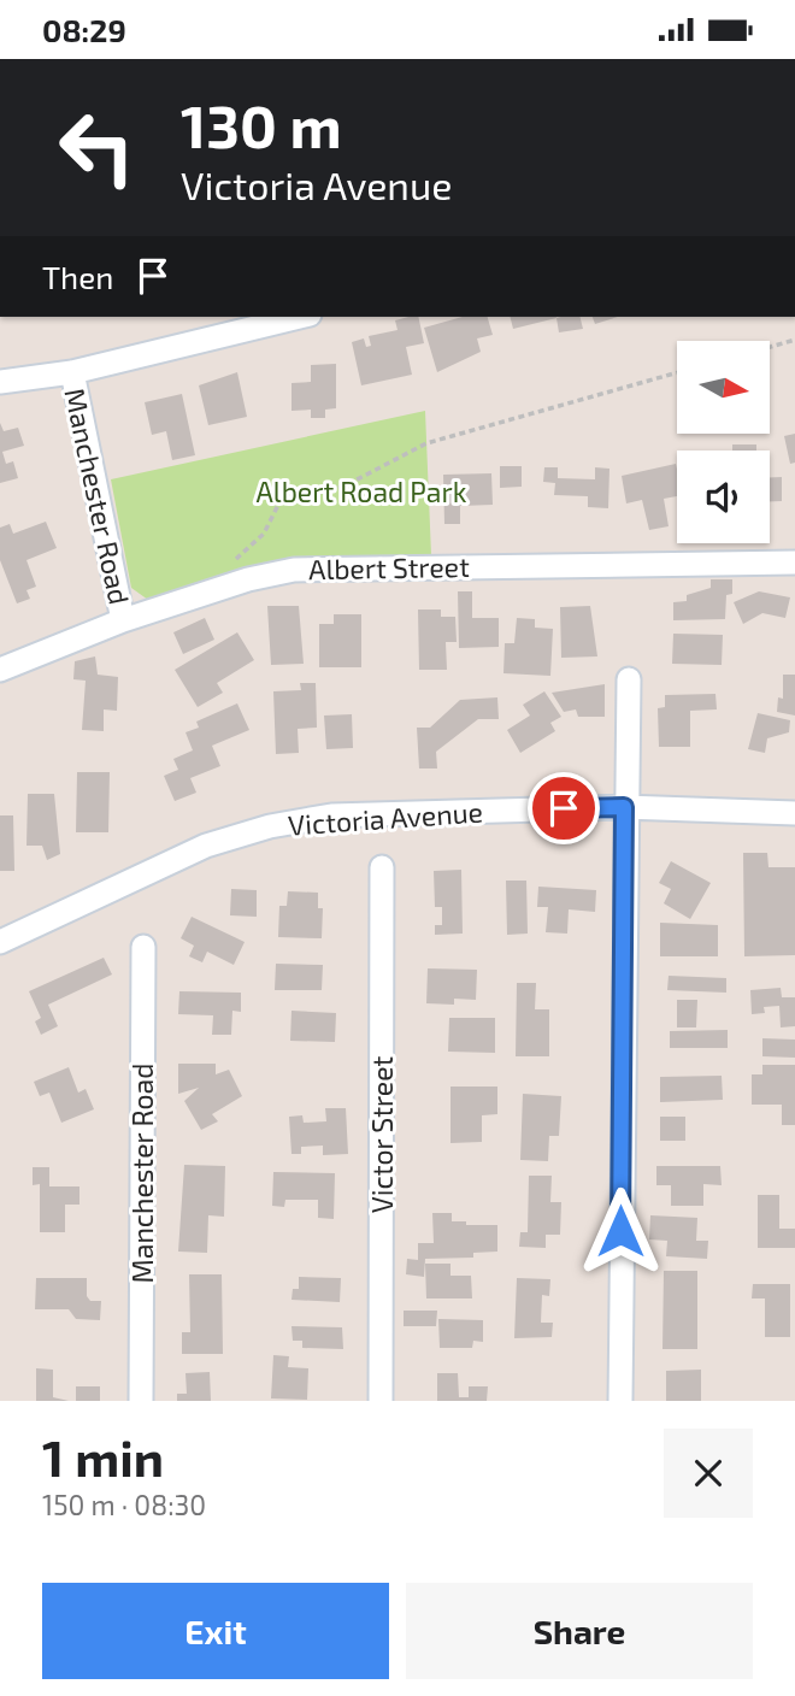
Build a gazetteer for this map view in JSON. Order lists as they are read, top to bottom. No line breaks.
{"streets":{"street":["Manchester Road","Albert Street","Victoria Avenue","Victor Street"]},"crossings":[["Manchester Road","Albert Street"]],"parks":["Albert Road Park"],"north":"right","page":{"status":"08:29","turn":["130 m","Victoria Avenue"],"then":"Then","heading":["1 min","150 m · 08:30"],"buttons":["Exit","Share"]}}
